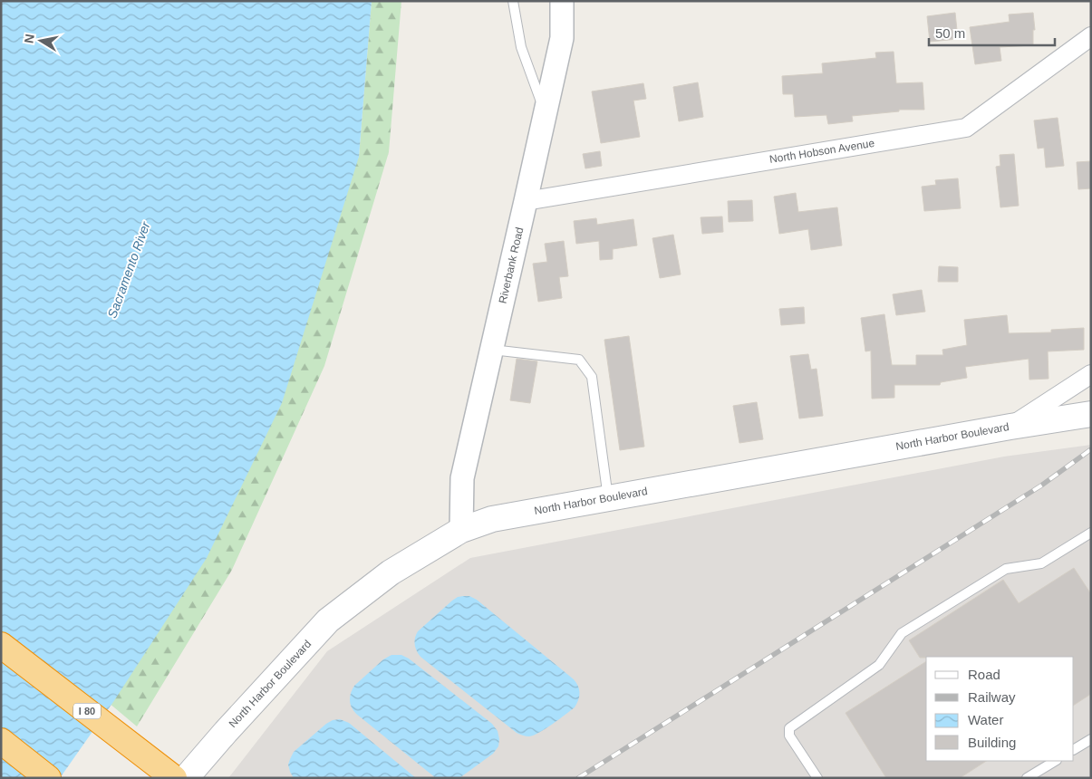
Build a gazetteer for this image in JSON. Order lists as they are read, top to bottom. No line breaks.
{"streets":{"highway":["I 80"],"main road":["North Harbor Boulevard"],"street":["North Hobson Avenue","Riverbank Road"]},"crossings":[["North Hobson Avenue","Riverbank Road"],["Riverbank Road","North Harbor Boulevard"]],"water":["Sacramento River"],"legend":["Road","Railway","Water","Building"],"scale_bar":"50 m","north":"left"}
